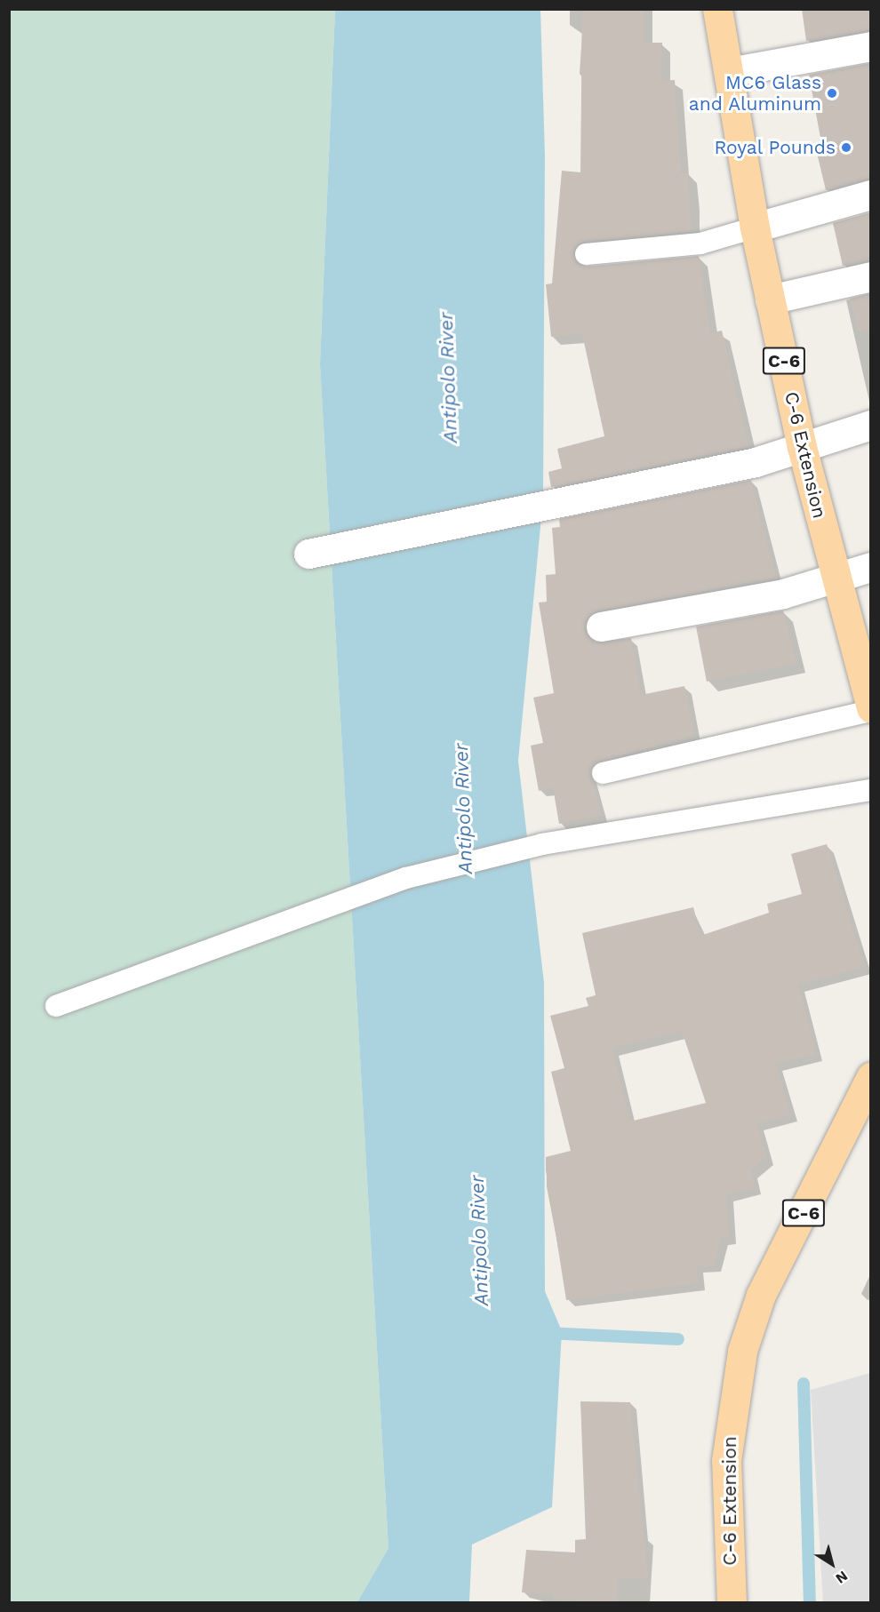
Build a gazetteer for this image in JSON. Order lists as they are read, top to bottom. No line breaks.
{"streets":{"main road":["C-6","C-6 Extension"]},"water":["Antipolo River"],"places":["MC6 Glass and Aluminum","Royal Pounds"],"north":"bottom right"}
